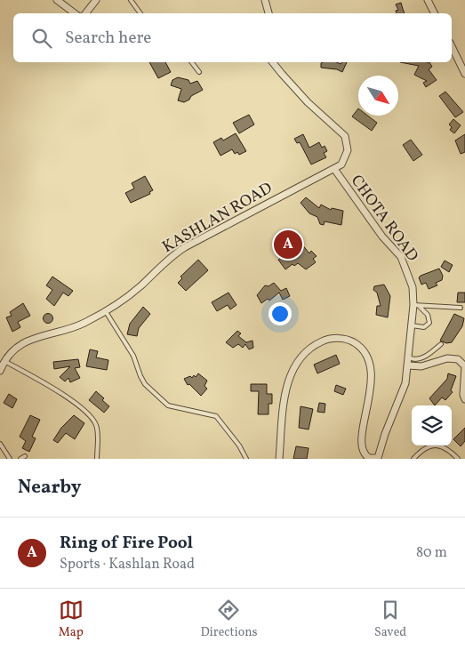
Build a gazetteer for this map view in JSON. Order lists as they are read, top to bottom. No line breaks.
{"streets":{"street":["KASHLAN ROAD","CHOTA ROAD"]},"crossings":[["KASHLAN ROAD","CHOTA ROAD"]],"north":"bottom right","page":{"search":"Search here","pins":"A","heading":"Nearby","list":[{"mark":"A","name":"Ring of Fire Pool","note":"Sports · Kashlan Road","value":"80 m"}],"nav":["Map","Directions","Saved"]}}
